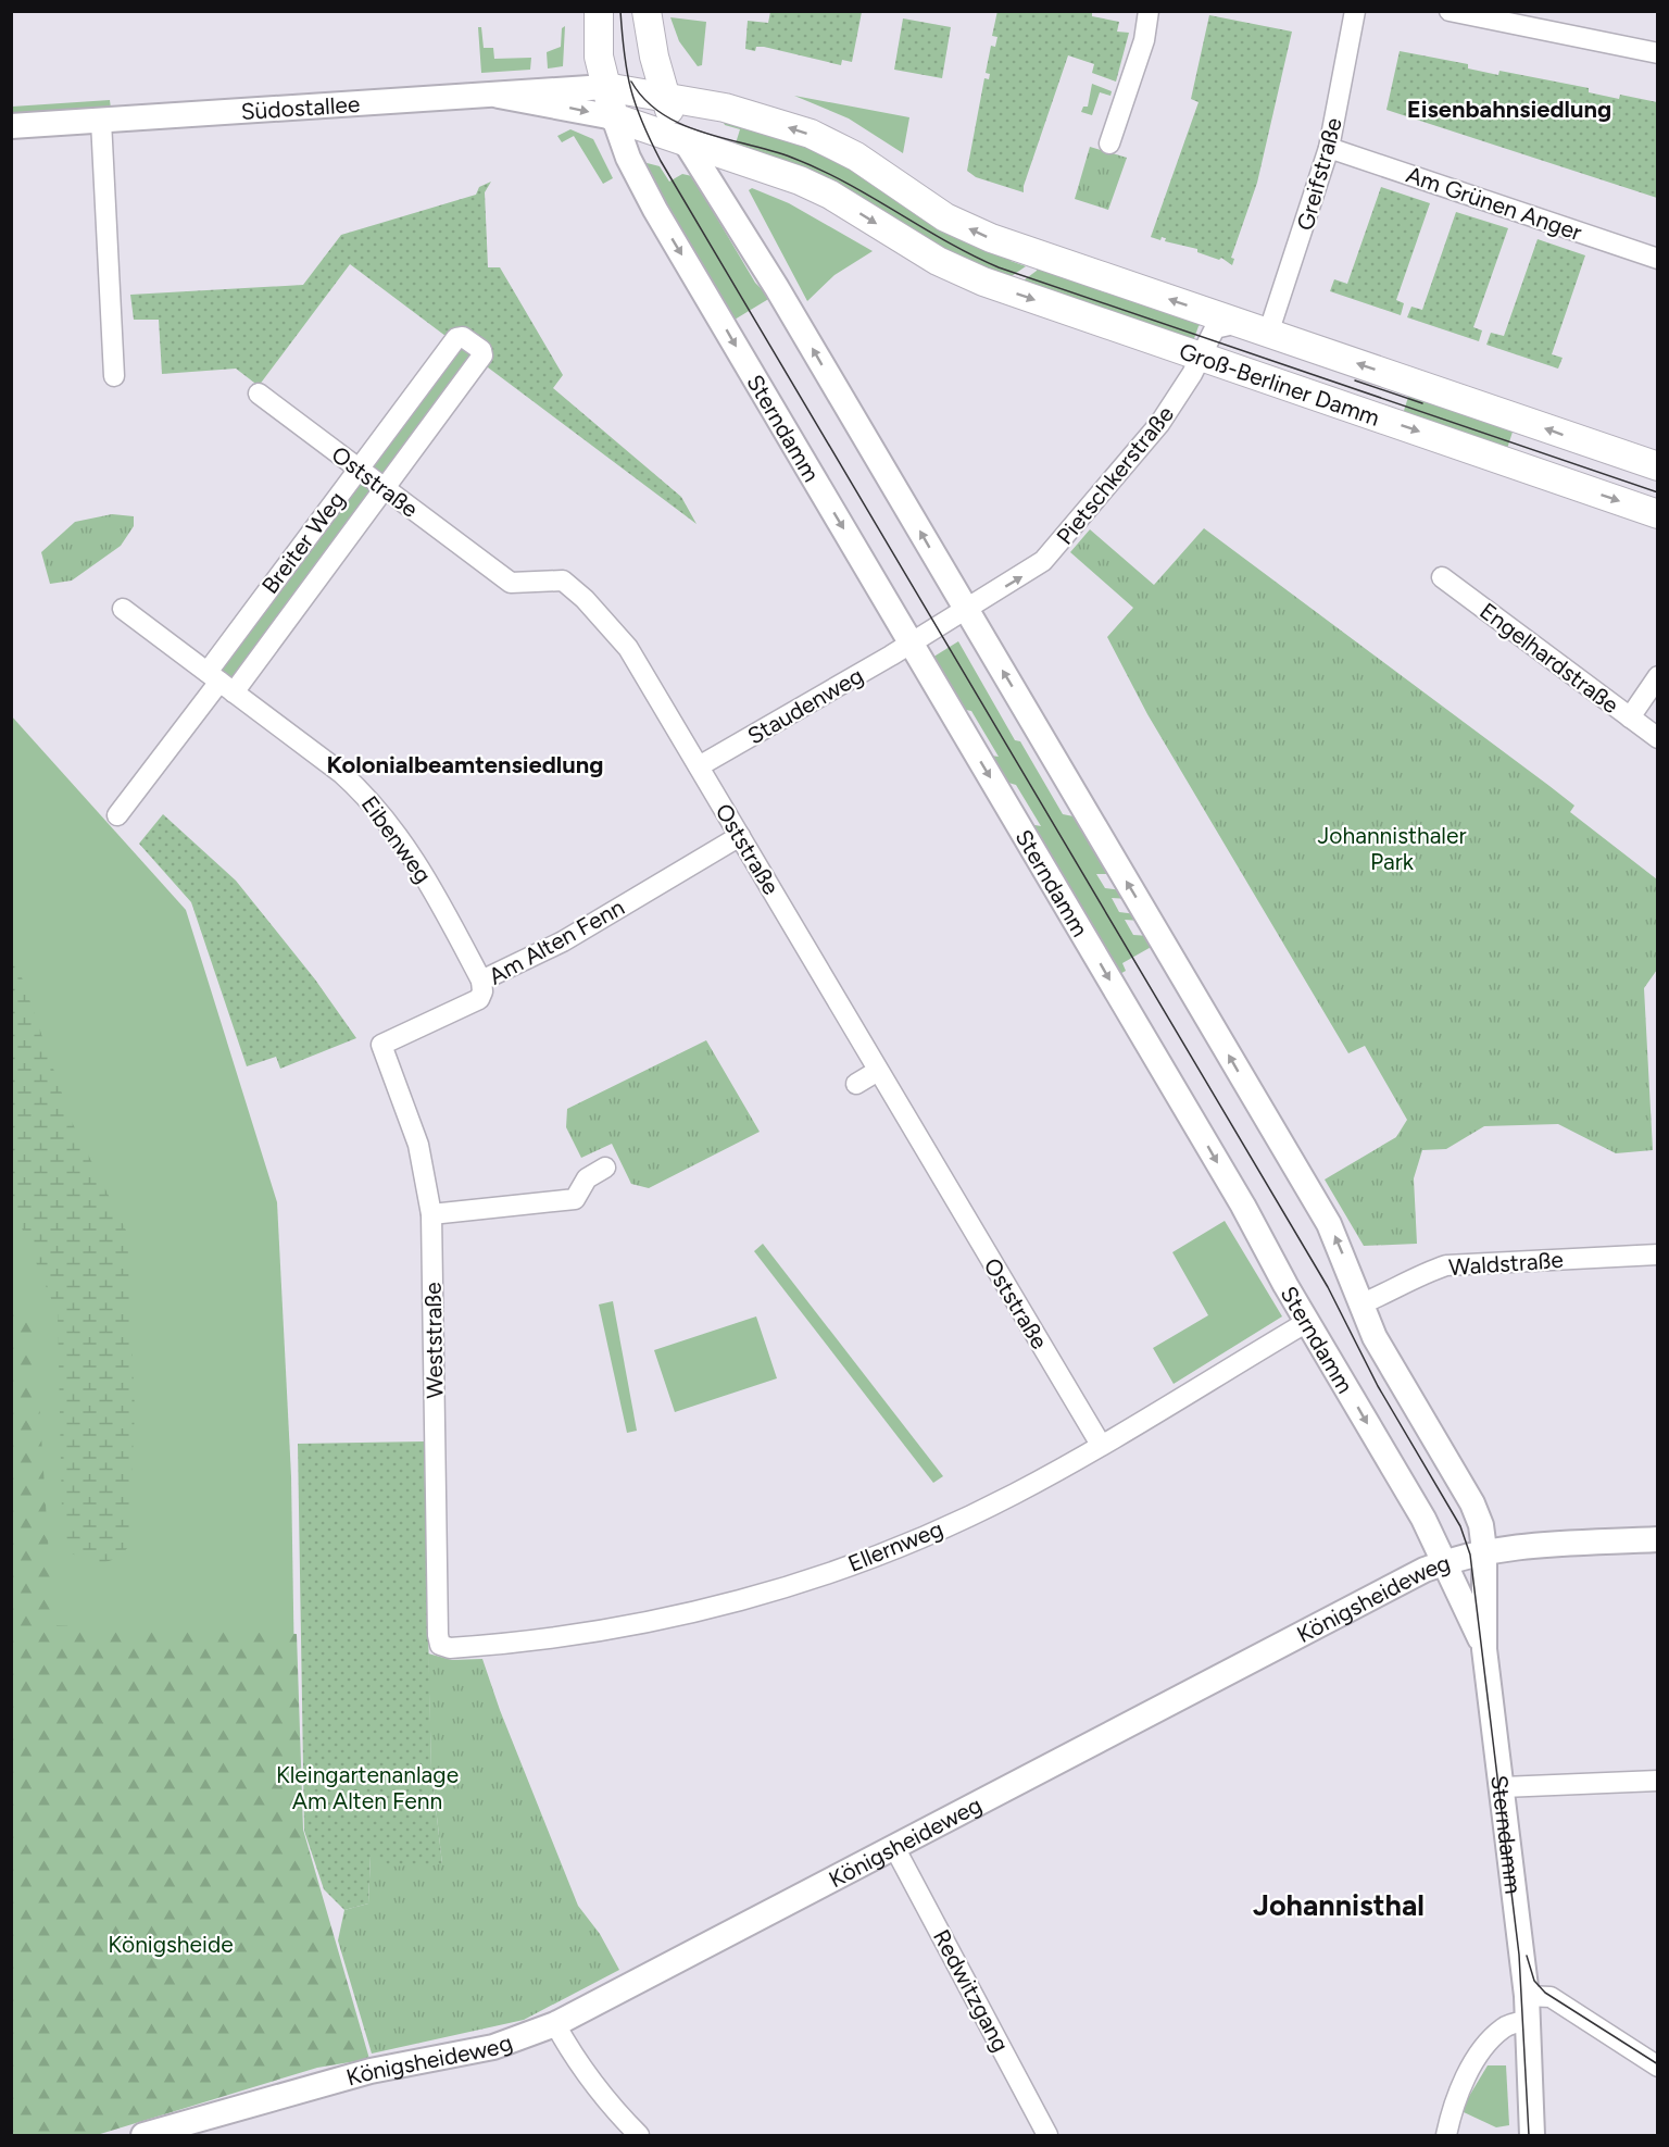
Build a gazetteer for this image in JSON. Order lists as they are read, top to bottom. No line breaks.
{"streets":{"main road":["Groß-Berliner Damm","Sterndamm"],"street":["Südostallee","Greifstraße","Am Grünen Anger","Pietschkerstraße","Oststraße","Breiter Weg","Engelhardstraße","Staudenweg","Eibenweg","Am Alten Fenn","Waldstraße","Weststraße","Ellernweg","Königsheideweg","Redwitzgang"]},"crossings":[["Südostallee","Sterndamm"],["Greifstraße","Am Grünen Anger"],["Greifstraße","Groß-Berliner Damm"],["Groß-Berliner Damm","Sterndamm"],["Groß-Berliner Damm","Pietschkerstraße"],["Sterndamm","Pietschkerstraße"],["Sterndamm","Staudenweg"],["Sterndamm","Waldstraße"],["Sterndamm","Ellernweg"],["Sterndamm","Königsheideweg"],["Pietschkerstraße","Staudenweg"],["Oststraße","Breiter Weg"],["Oststraße","Staudenweg"],["Oststraße","Am Alten Fenn"],["Oststraße","Ellernweg"],["Breiter Weg","Eibenweg"],["Eibenweg","Am Alten Fenn"],["Am Alten Fenn","Weststraße"],["Weststraße","Ellernweg"],["Königsheideweg","Redwitzgang"]],"one_way":["Pietschkerstraße"],"districts":["Eisenbahnsiedlung","Kolonialbeamtensiedlung","Johannisthal"],"parks":["Johannisthaler Park","Kleingartenanlage Am Alten Fenn","Königsheide"]}
